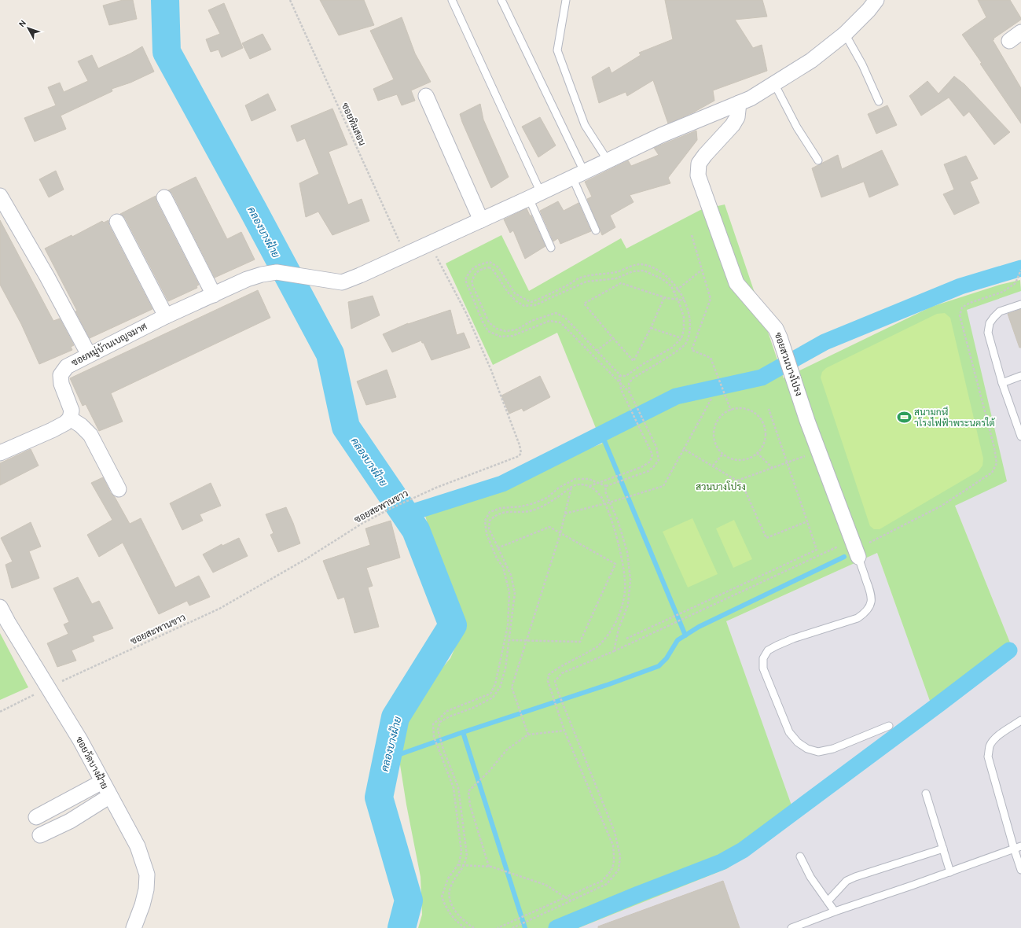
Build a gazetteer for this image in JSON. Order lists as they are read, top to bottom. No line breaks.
{"streets":{"street":["ซอยหมู่บ้านเบญจมาศ","ซอยสวนบางโปรง","ซอยวัดบางฝ้าย"],"path":["ซอยทิมสอน","ซอยสะพานขาว"]},"crossings":[["ซอยทิมสอน","ซอยหมู่บ้านเบญจมาศ"],["ซอยสะพานขาว","ซอยวัดบางฝ้าย"]],"water":["คลองบางฝ้าย"],"parks":["สวนบางโปรง"],"places":{"sports":["สนามกฬี าโรงไฟฟ้าพระนครใต้"]},"north":"top left"}
